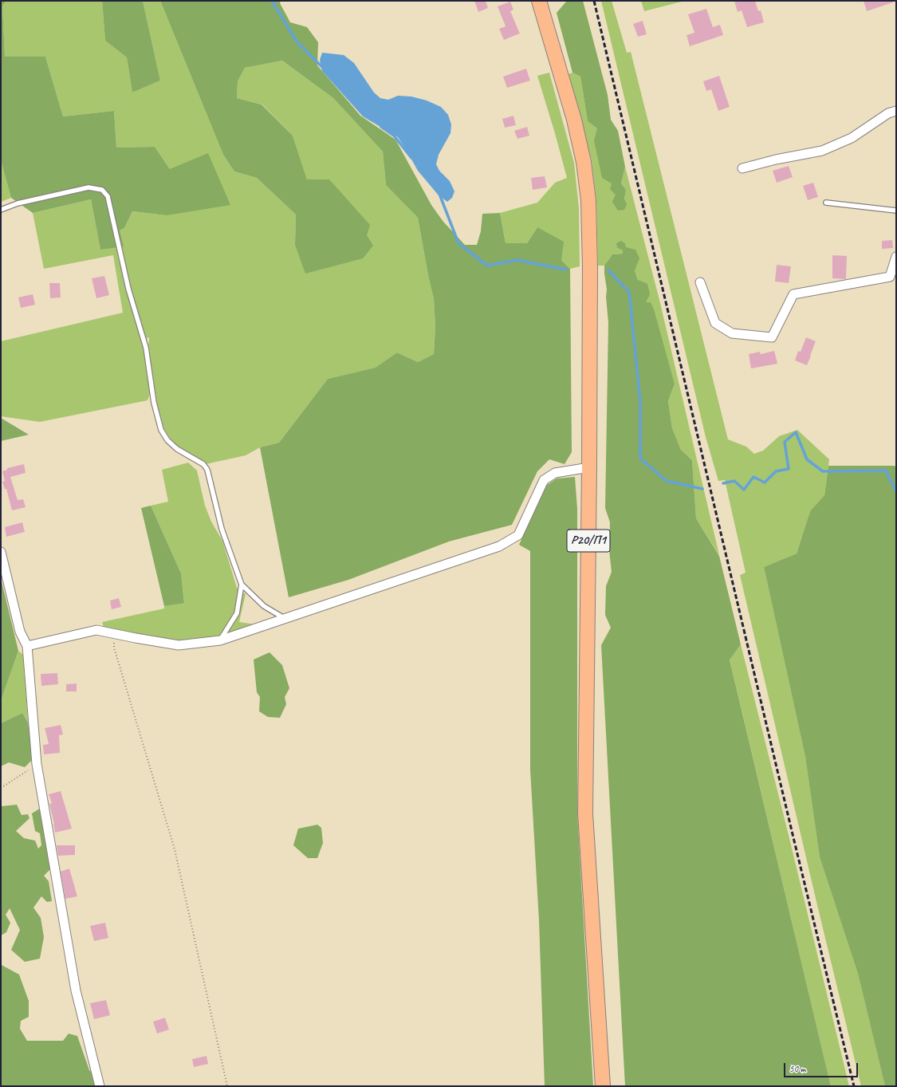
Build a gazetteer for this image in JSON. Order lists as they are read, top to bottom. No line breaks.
{"streets":{"main road":["Р20/П1"]},"scale_bar":"50 m"}
